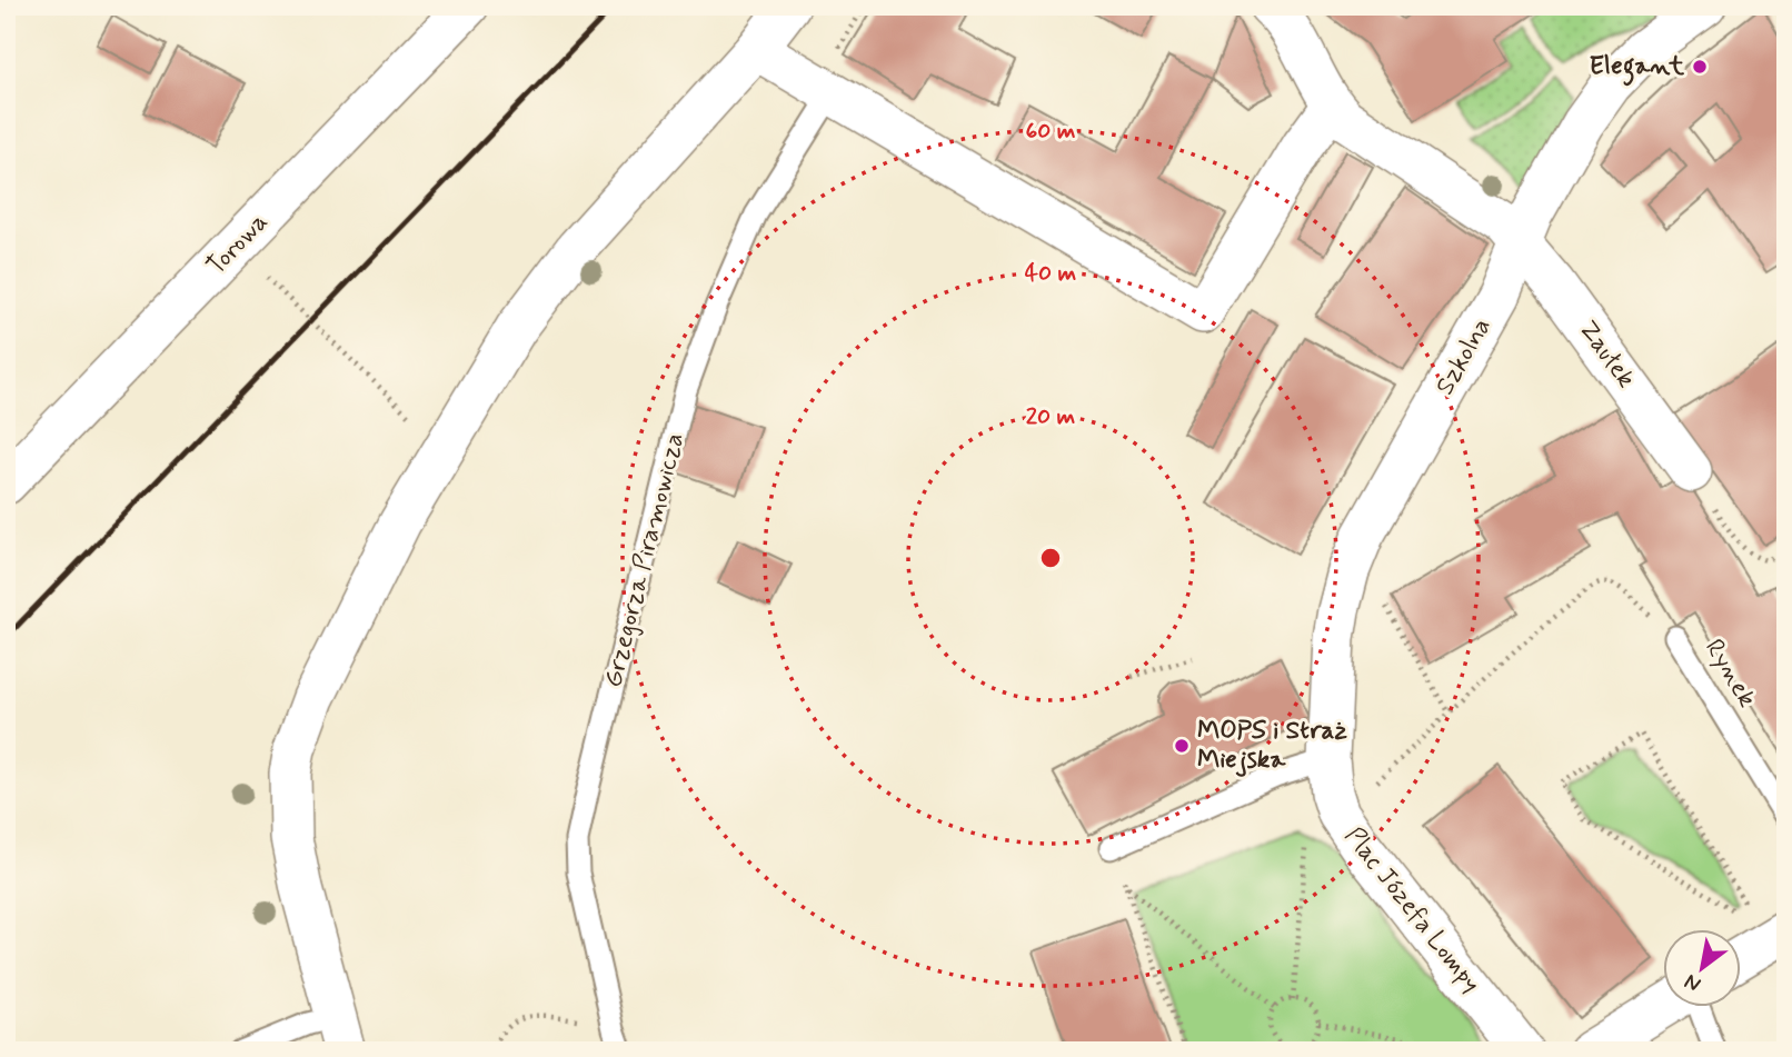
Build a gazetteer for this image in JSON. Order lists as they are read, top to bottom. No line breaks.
{"streets":{"street":["Torowa","Zaułek","Szkolna","Plac Józefa Lompy"],"lane":["Grzegorza Piramowicza","Rynek"]},"crossings":[["Zaułek","Szkolna"],["Szkolna","Plac Józefa Lompy"]],"places":["Elegant","MOPS i Straż Miejska"],"north":"bottom left","rings":["60 m","40 m","20 m"]}
